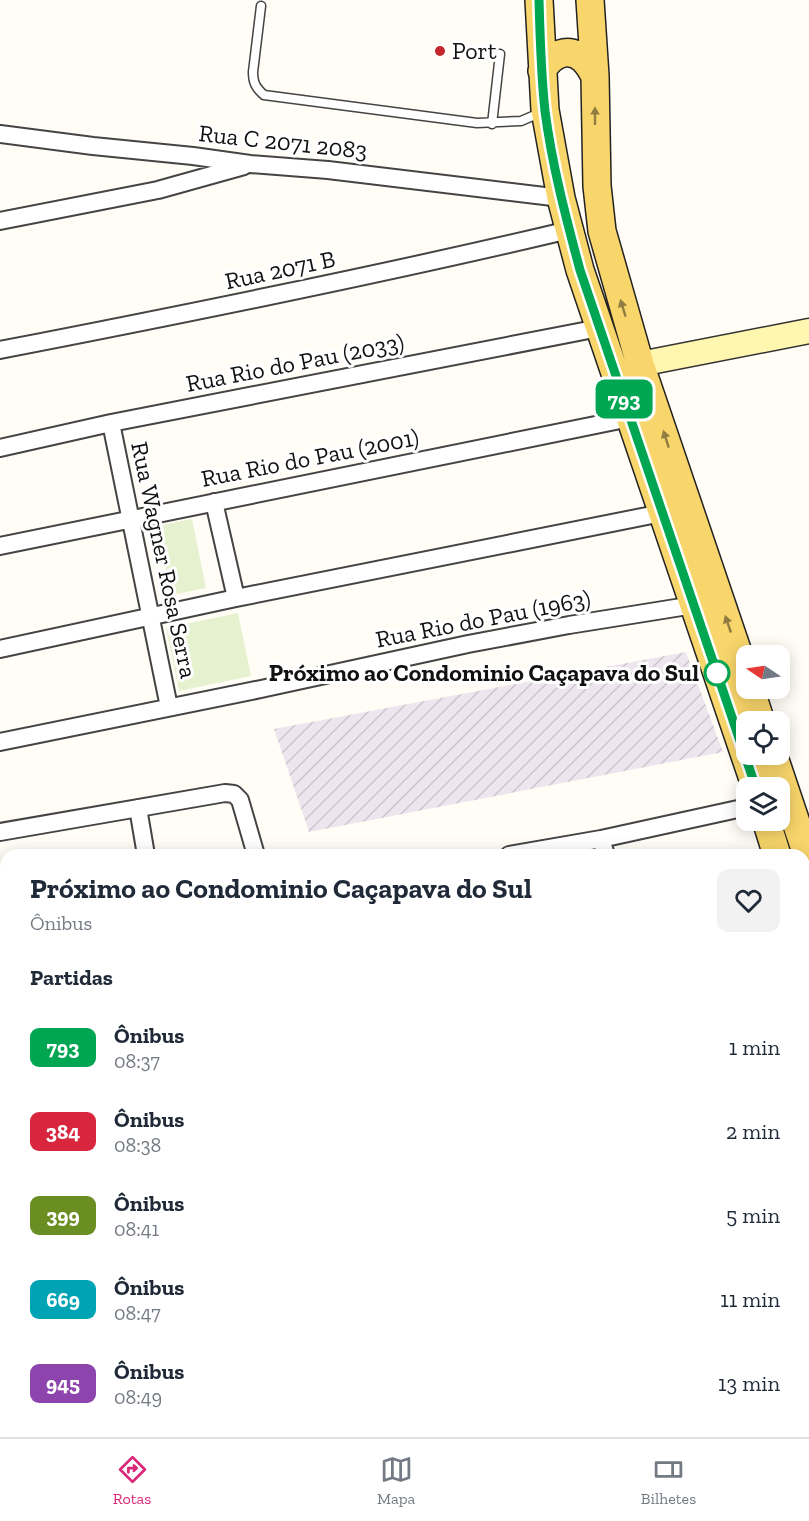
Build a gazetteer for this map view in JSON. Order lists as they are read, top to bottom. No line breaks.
{"streets":{"street":["Rua C 2071 2083","Rua 2071 B","Rua Rio do Pau (2033)","Rua Rio do Pau (2001)","Rua Wagner Rosa Serra","Rua Rio do Pau (1963)"]},"crossings":[["Rua Rio do Pau (2033)","Rua Wagner Rosa Serra"],["Rua Rio do Pau (2001)","Rua Wagner Rosa Serra"],["Rua Wagner Rosa Serra","Rua Rio do Pau (1963)"]],"places":["Port","Próximo ao Condominio Caçapava do Sul"],"lines":["bus line 793"],"north":"left","page":{"on_map":"793","heading":[["Próximo ao Condominio Caçapava do Sul","Ônibus"],"Partidas"],"list":[{"mark":"793","name":"Ônibus","note":"08:37","value":"1 min"},{"mark":"384","name":"Ônibus","note":"08:38","value":"2 min"},{"mark":"399","name":"Ônibus","note":"08:41","value":"5 min"},{"mark":"669","name":"Ônibus","note":"08:47","value":"11 min"},{"mark":"945","name":"Ônibus","note":"08:49","value":"13 min"}],"tabs":["Rotas","Mapa","Bilhetes"]}}
